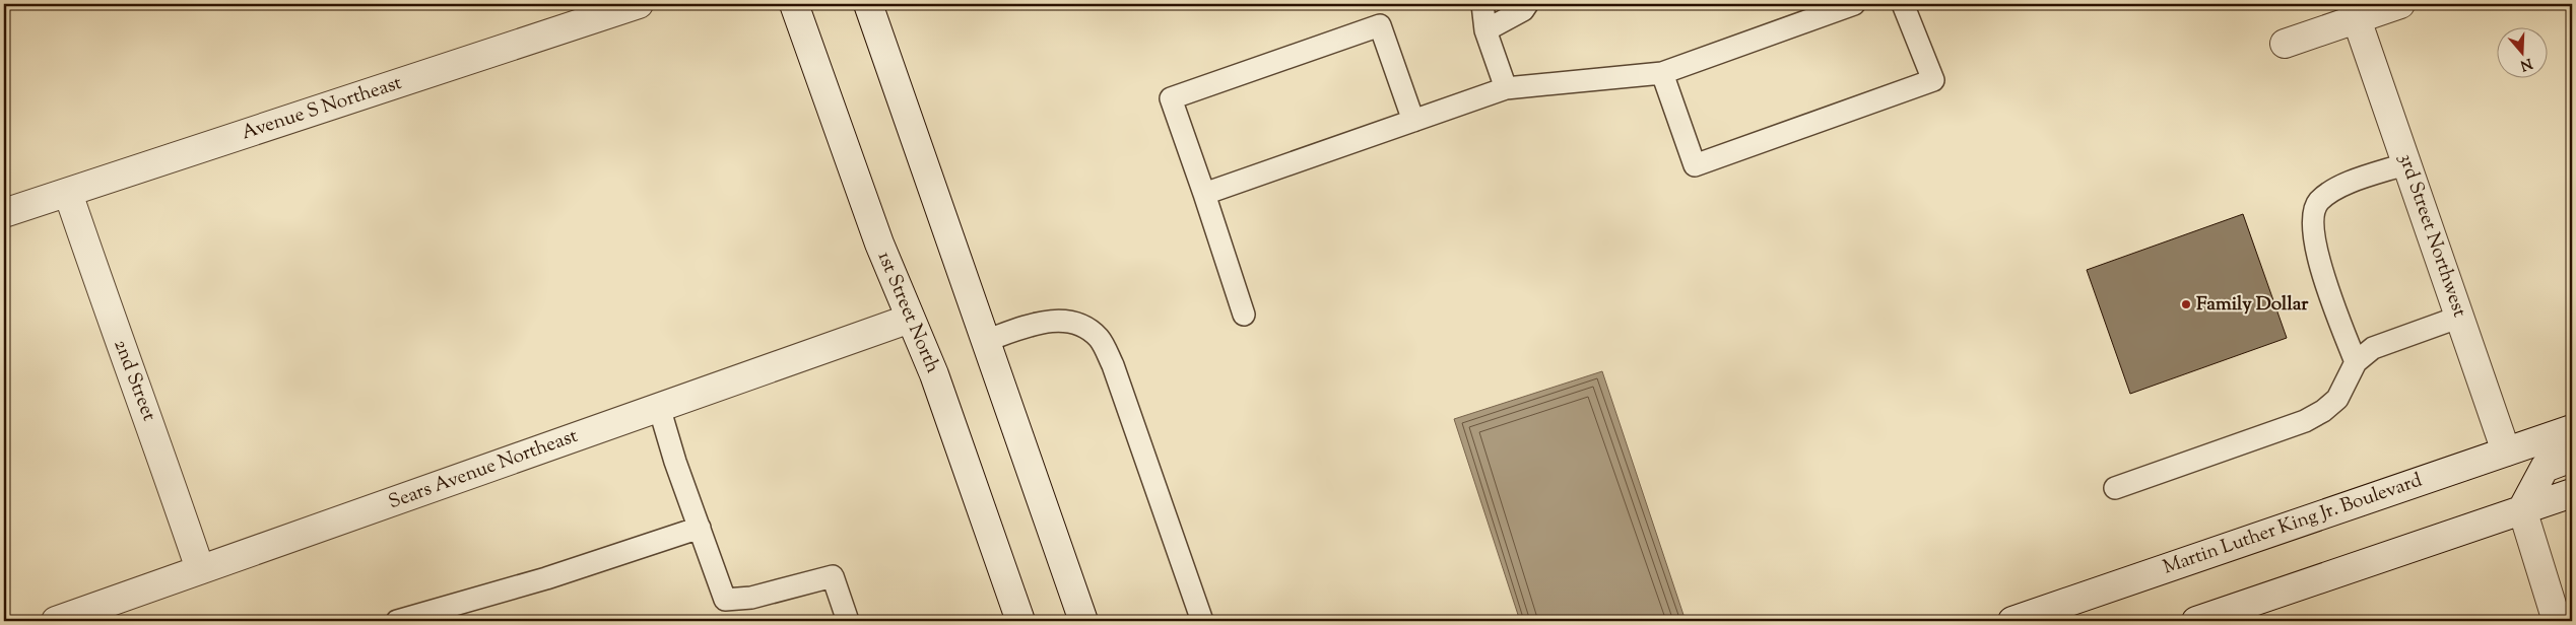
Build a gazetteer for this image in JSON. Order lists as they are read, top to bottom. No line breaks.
{"streets":{"street":["Avenue S Northeast","3rd Street Northwest","1st Street North","2nd Street","Sears Avenue Northeast","Martin Luther King Jr. Boulevard"]},"crossings":[["Avenue S Northeast","2nd Street"],["3rd Street Northwest","Martin Luther King Jr. Boulevard"],["1st Street North","Sears Avenue Northeast"],["2nd Street","Sears Avenue Northeast"]],"places":["Family Dollar"],"north":"bottom"}
